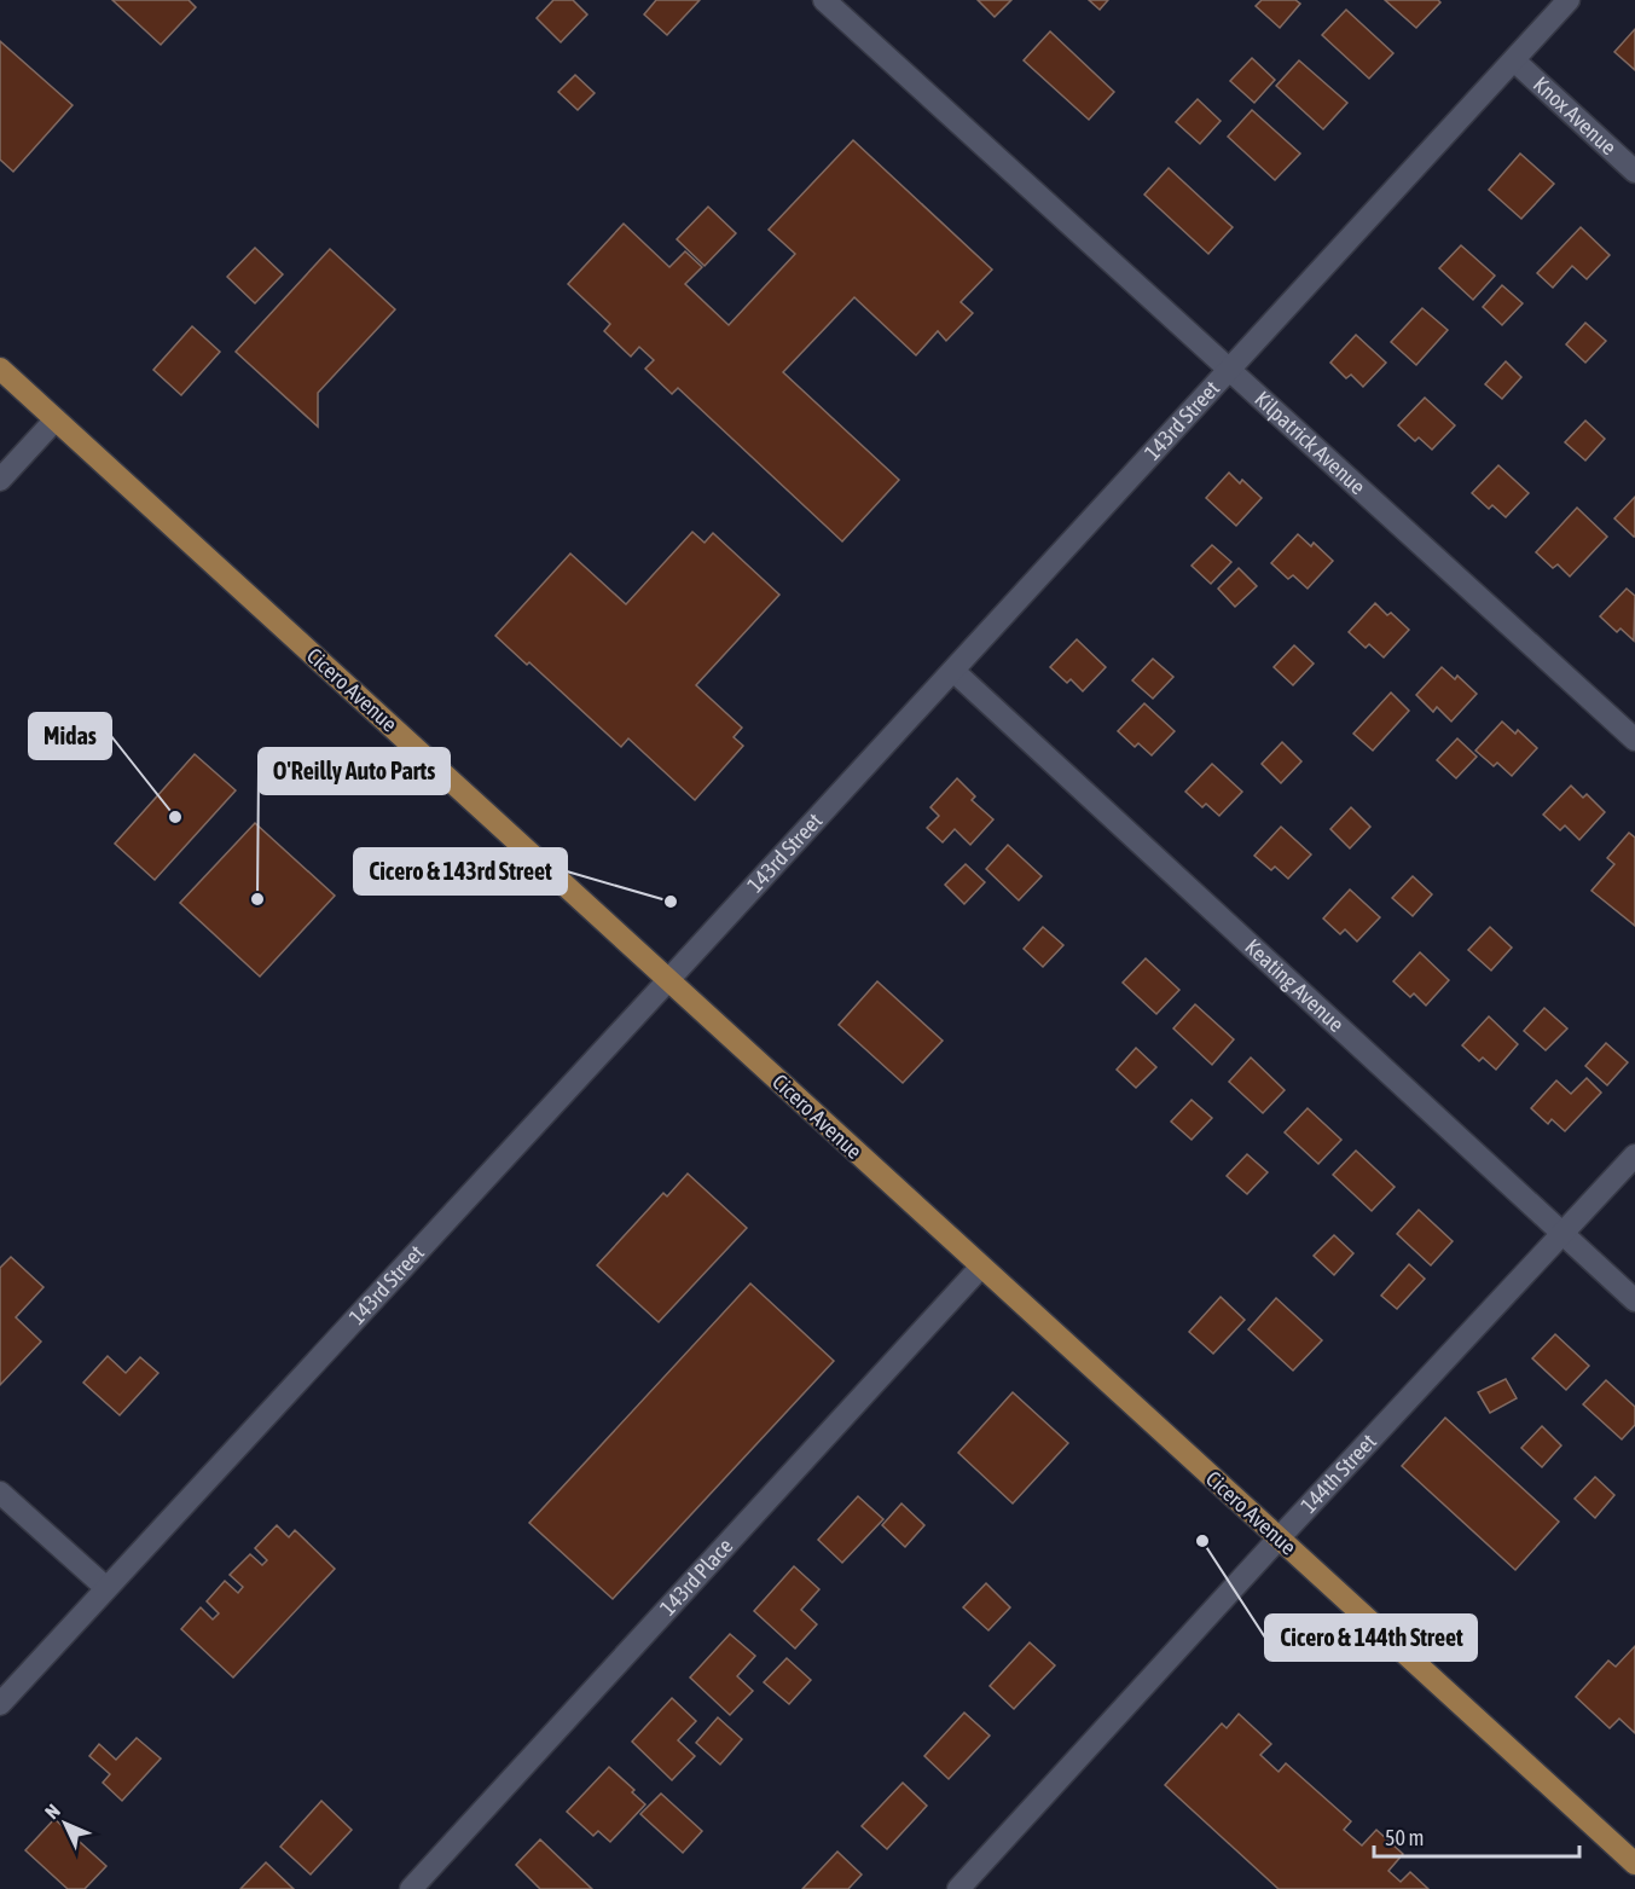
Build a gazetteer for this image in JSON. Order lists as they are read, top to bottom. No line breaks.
{"streets":{"main road":["Cicero Avenue"],"street":["Knox Avenue","143rd Street","Kilpatrick Avenue","Keating Avenue","144th Street","143rd Place"]},"crossings":[["Knox Avenue","143rd Street"],["143rd Street","Kilpatrick Avenue"],["143rd Street","Cicero Avenue"],["143rd Street","Keating Avenue"],["Cicero Avenue","144th Street"],["Cicero Avenue","143rd Place"],["Keating Avenue","144th Street"]],"places":["Midas","O'Reilly Auto Parts","Cicero & 143rd Street","Cicero & 144th Street"],"scale_bar":"50 m","north":"top left"}
